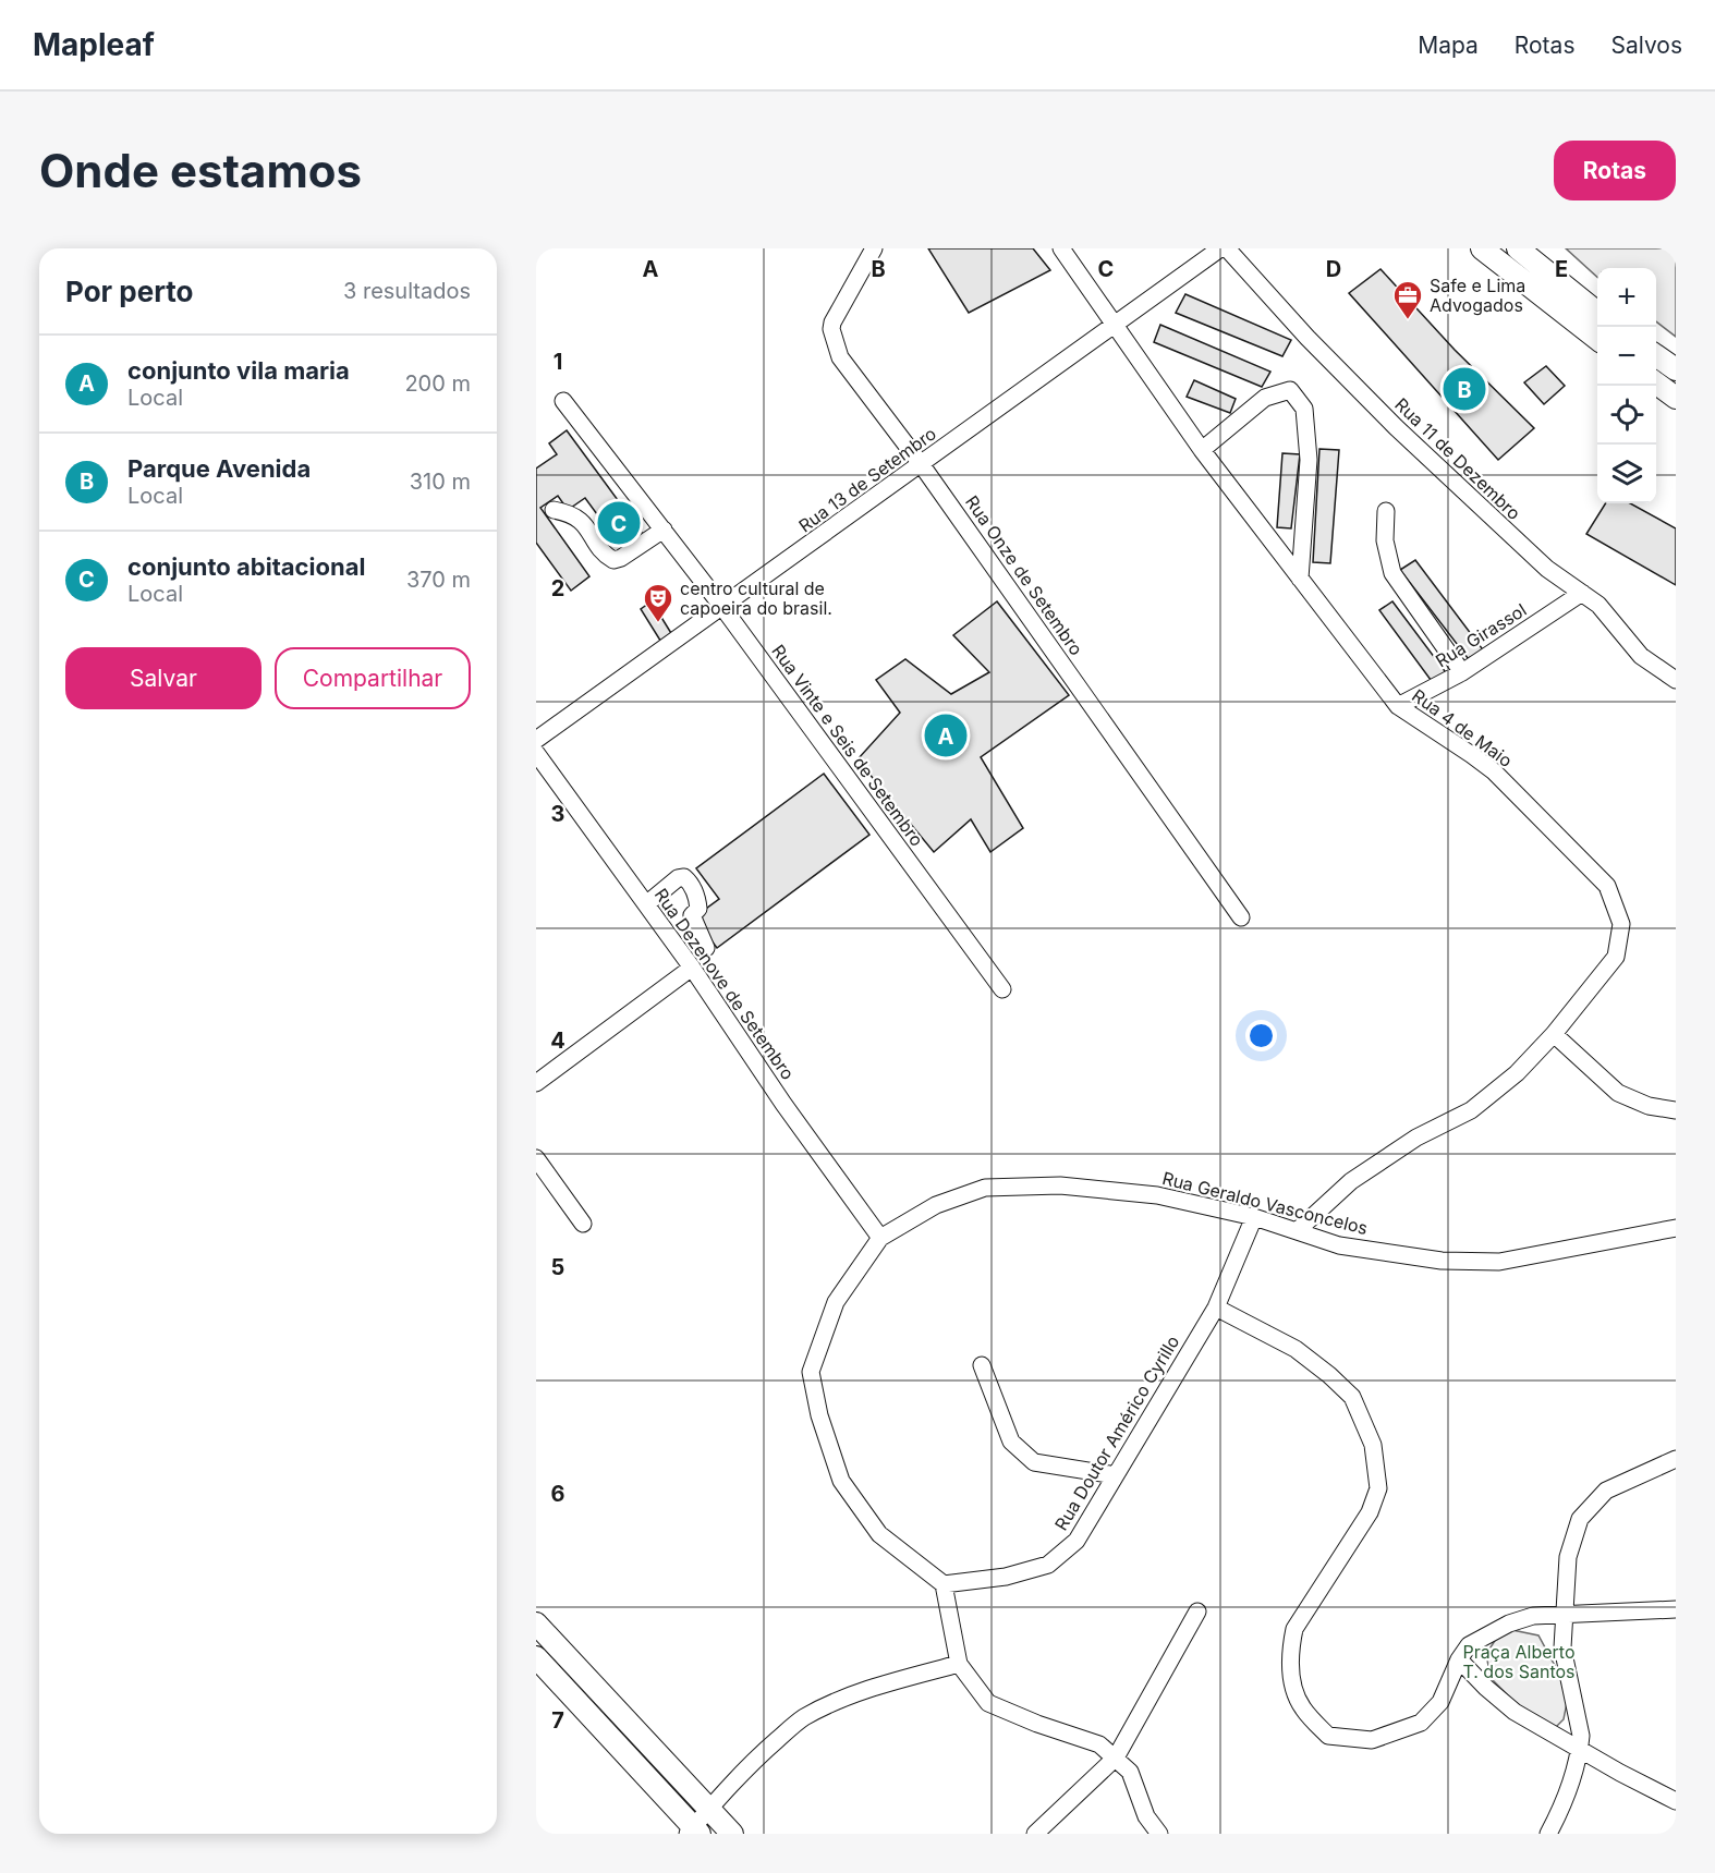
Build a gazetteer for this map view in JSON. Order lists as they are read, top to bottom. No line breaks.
{"streets":{"street":["Rua 11 de Dezembro","Rua 13 de Setembro","Rua Onze de Setembro","Rua Girassol","Rua 4 de Maio","Rua Vinte e Seis de Setembro","Rua Dezenove de Setembro","Rua Geraldo Vasconcelos","Rua Doutor Américo Cyrillo"]},"crossings":[["Rua 11 de Dezembro","Rua Girassol"],["Rua 13 de Setembro","Rua Onze de Setembro"],["Rua 13 de Setembro","Rua 4 de Maio"],["Rua 13 de Setembro","Rua Vinte e Seis de Setembro"],["Rua Girassol","Rua 4 de Maio"],["Rua 4 de Maio","Rua Geraldo Vasconcelos"],["Rua Dezenove de Setembro","Rua Geraldo Vasconcelos"],["Rua Geraldo Vasconcelos","Rua Doutor Américo Cyrillo"]],"parks":["Praça Alberto T. dos Santos"],"places":{"office":["Safe e Lima Advogados"],"theatre":["centro cultural de capoeira do brasil."]},"page":{"header":"Mapleaf","nav":["Mapa","Rotas","Salvos"],"buttons":["Rotas",["Salvar","Compartilhar"]],"title":"Onde estamos","heading":["Por perto","3 resultados"],"map_buttons":["+","−"],"list":[{"mark":"A","name":"conjunto vila maria","note":"Local","value":"200 m"},{"mark":"B","name":"Parque Avenida","note":"Local","value":"310 m"},{"mark":"C","name":"conjunto abitacional","note":"Local","value":"370 m"}],"pins":["B","C","A"]},"grid":{"columns":["A","B","C","D","E"],"rows":["1","2","3","4","5","6","7"]}}
